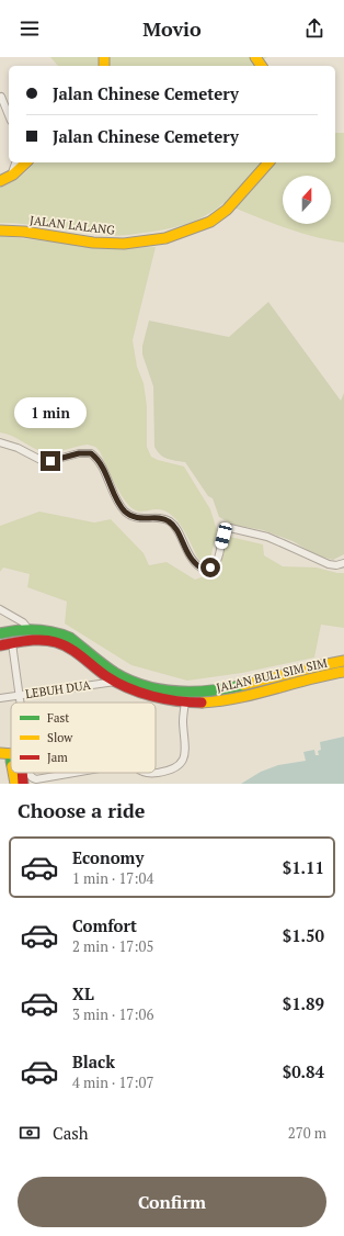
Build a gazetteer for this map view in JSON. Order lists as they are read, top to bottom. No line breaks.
{"streets":{"main road":["JALAN LALANG","JALAN BULI SIM SIM"],"street":["LEBUH DUA"]},"crossings":[["JALAN BULI SIM SIM","LEBUH DUA"]],"legend":["Fast","Slow","Jam"],"north":"top","page":{"header":"Movio","banner":["Jalan Chinese Cemetery","Jalan Chinese Cemetery"],"bubble":"1 min","heading":"Choose a ride","list":[{"name":"Economy","note":"1 min · 17:04","value":"$1.11"},{"name":"Comfort","note":"2 min · 17:05","value":"$1.50"},{"name":"XL","note":"3 min · 17:06","value":"$1.89"},{"name":"Black","note":"4 min · 17:07","value":"$0.84"}],"pay":["Cash","270 m"],"buttons":"Confirm"}}
